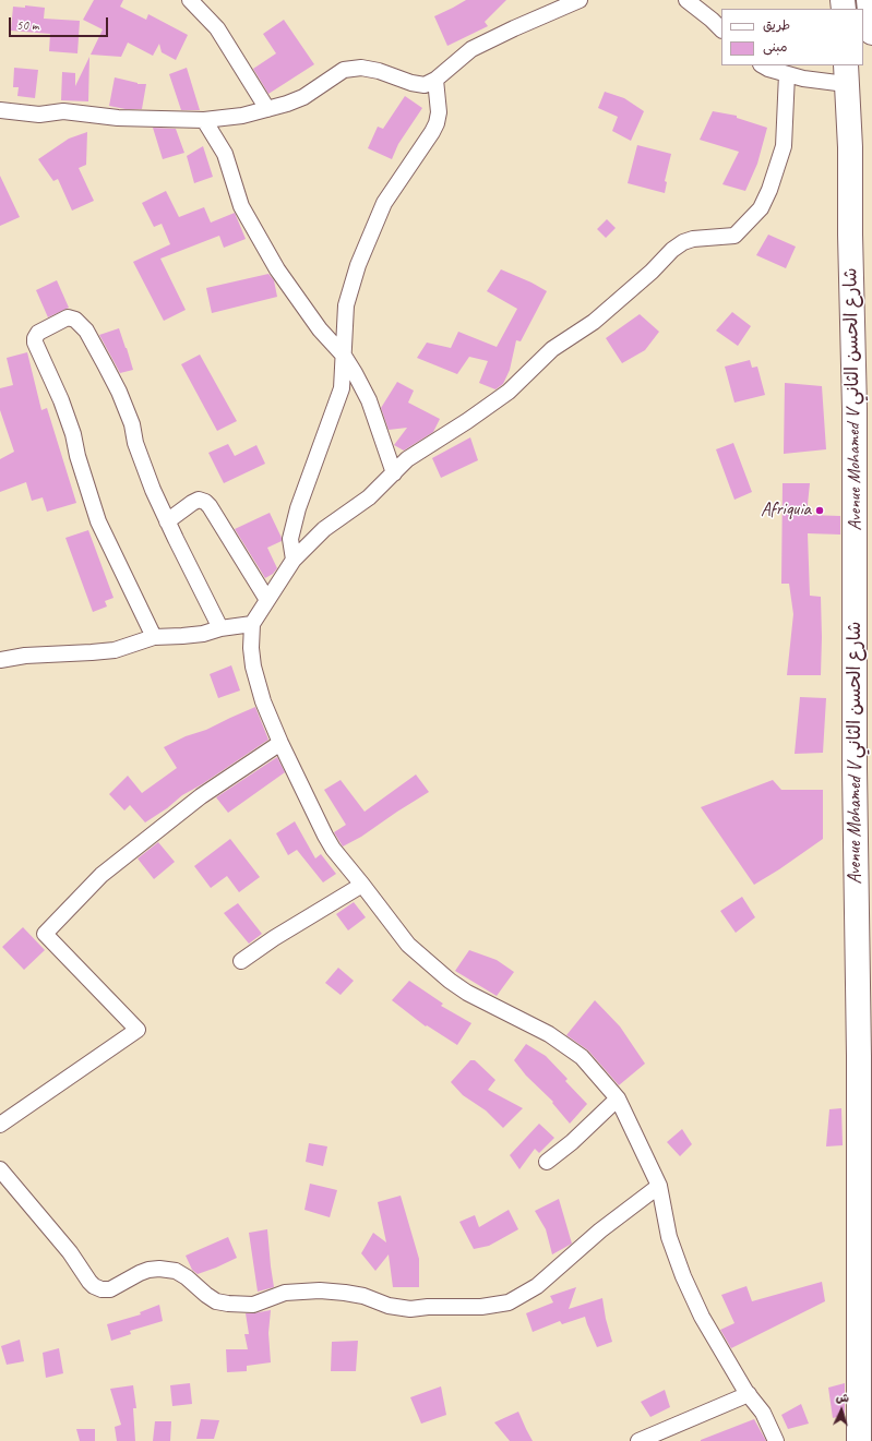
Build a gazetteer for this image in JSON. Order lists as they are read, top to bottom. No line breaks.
{"streets":{"highway":["Avenue Mohamed V شارع الحسن الثاني"]},"places":["Afriquia"],"legend":["طريق","مبنى"],"scale_bar":"50 m","north":"top"}
